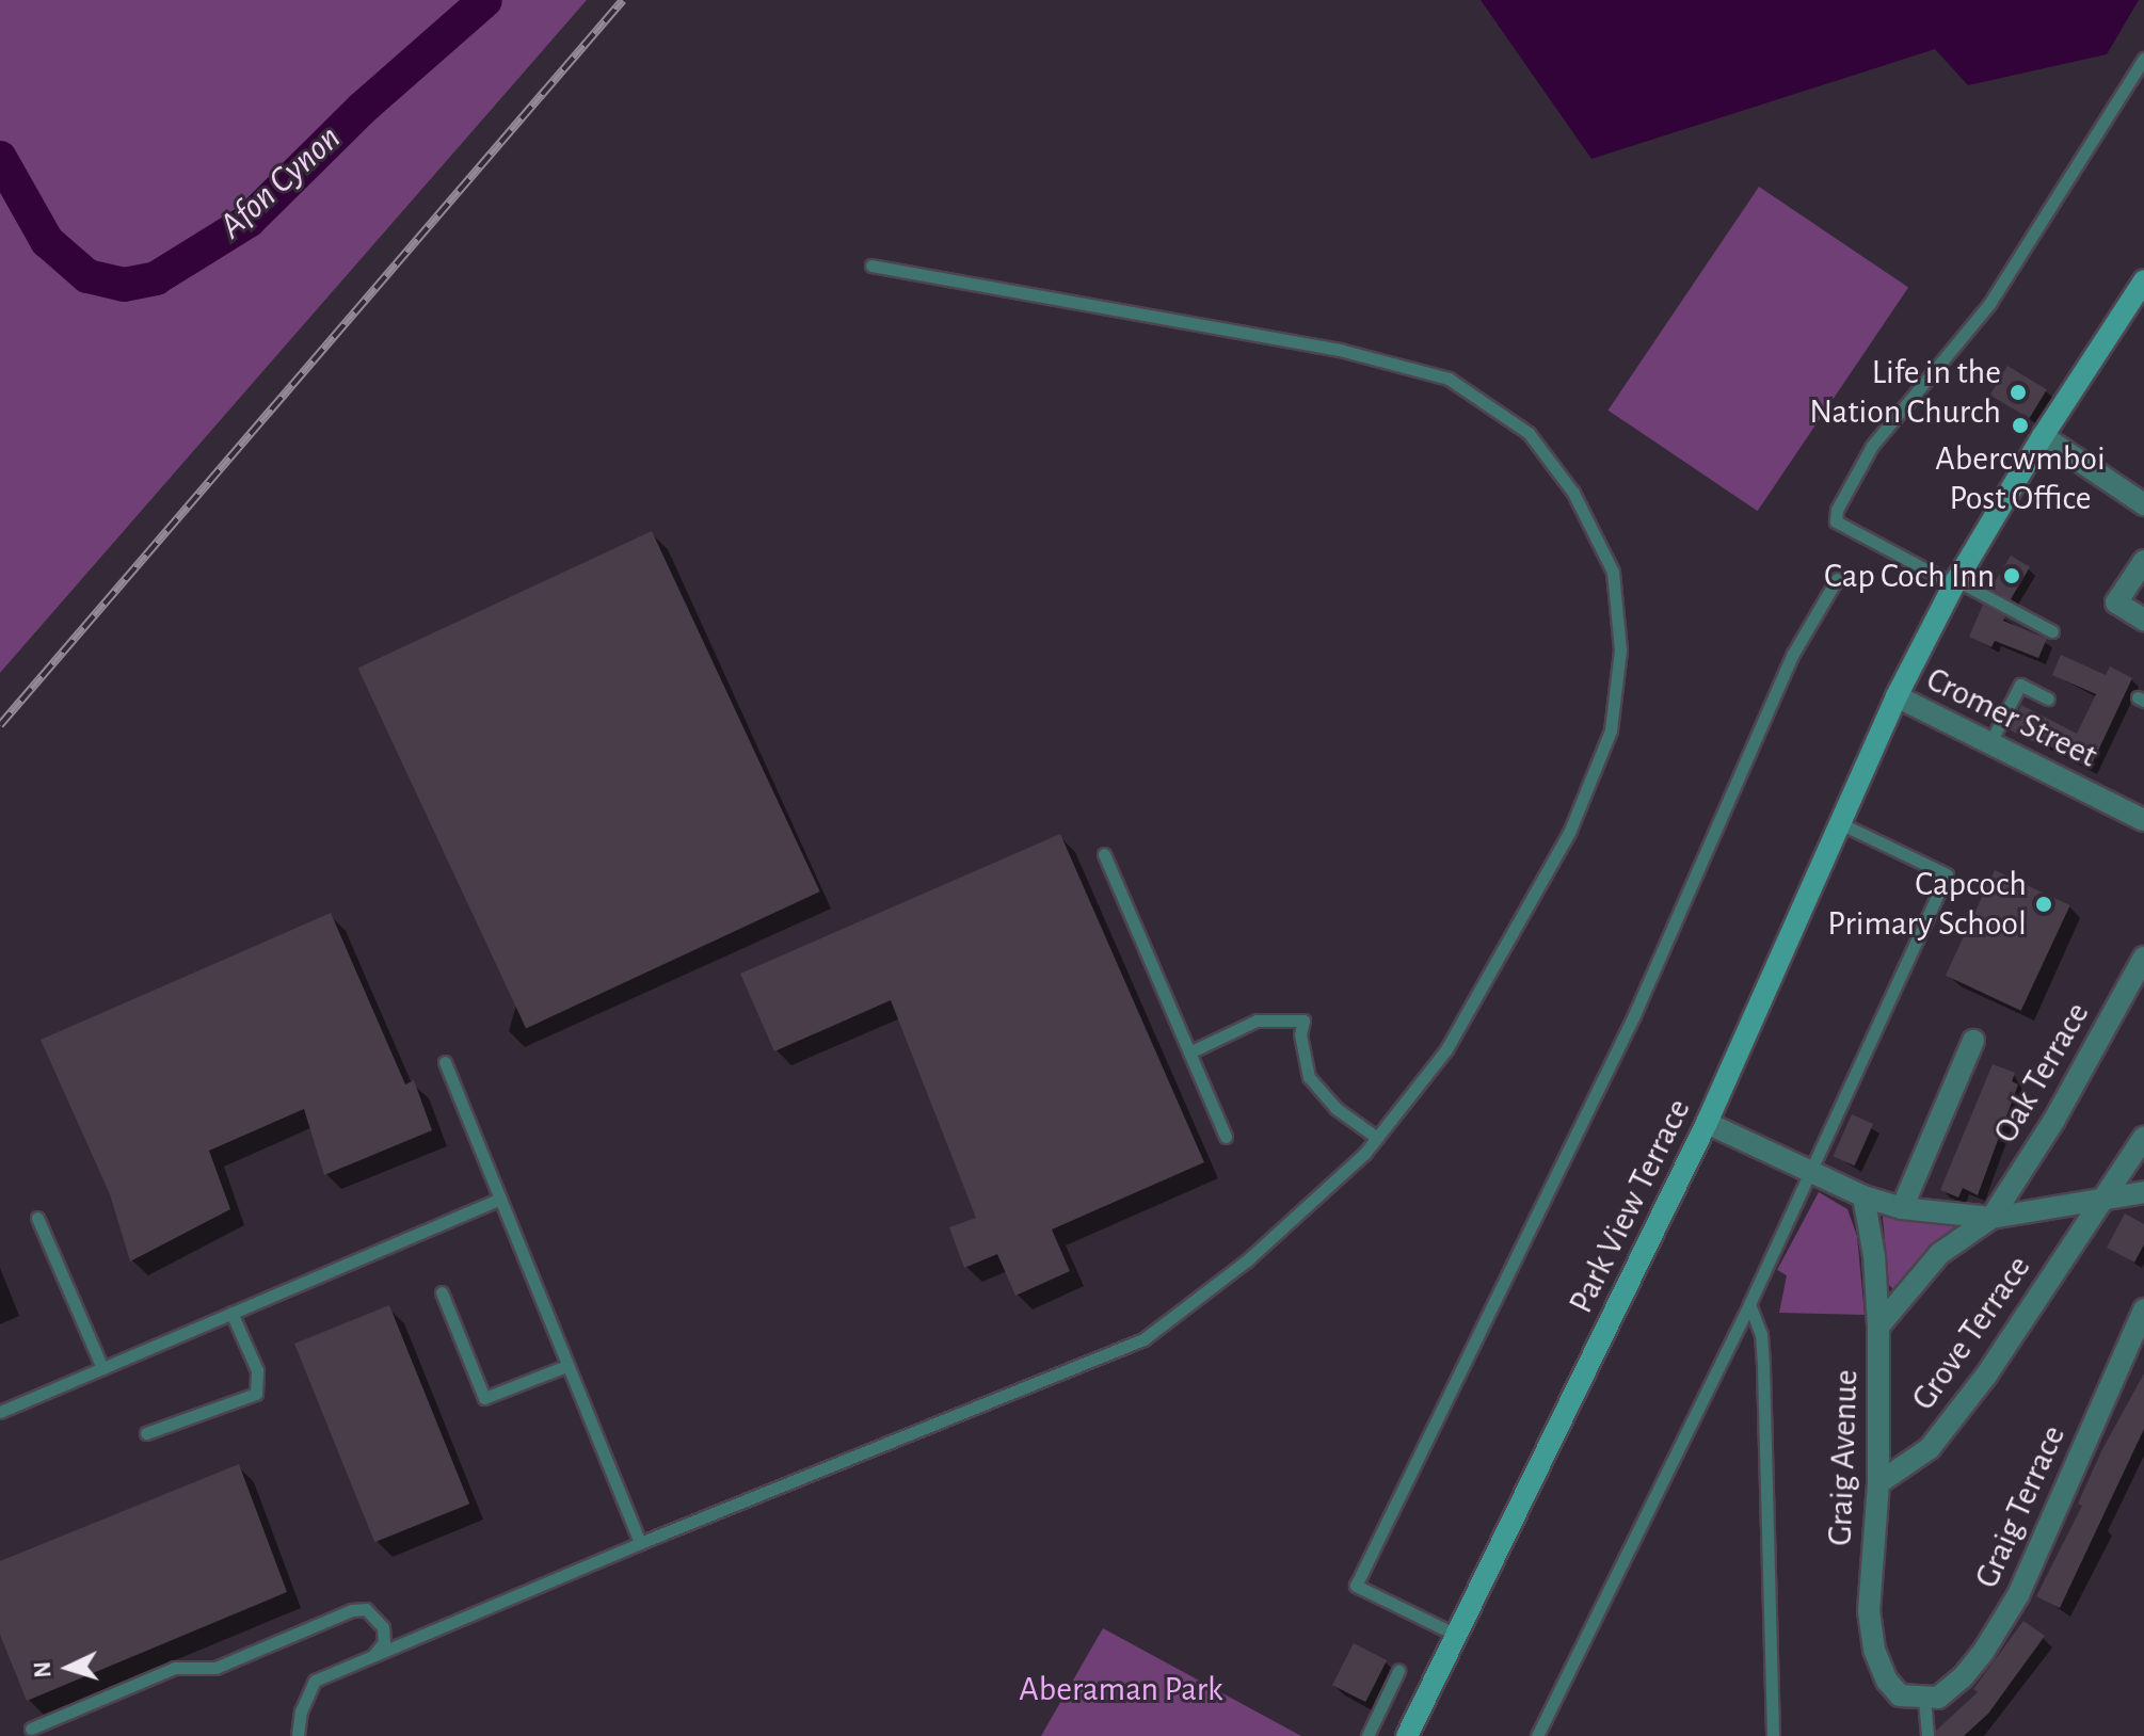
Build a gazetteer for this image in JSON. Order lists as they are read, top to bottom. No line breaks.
{"streets":{"main road":["Park View Terrace"],"street":["Cromer Street","Oak Terrace","Grove Terrace","Graig Avenue","Graig Terrace"]},"crossings":[["Cromer Street","Park View Terrace"],["Grove Terrace","Graig Avenue"],["Graig Avenue","Graig Terrace"]],"water":["Afon Cynon"],"parks":["Aberaman Park"],"places":["Life in the Nation Church","Abercwmboi Post Office","Cap Coch Inn","Capcoch Primary School"],"north":"left"}
